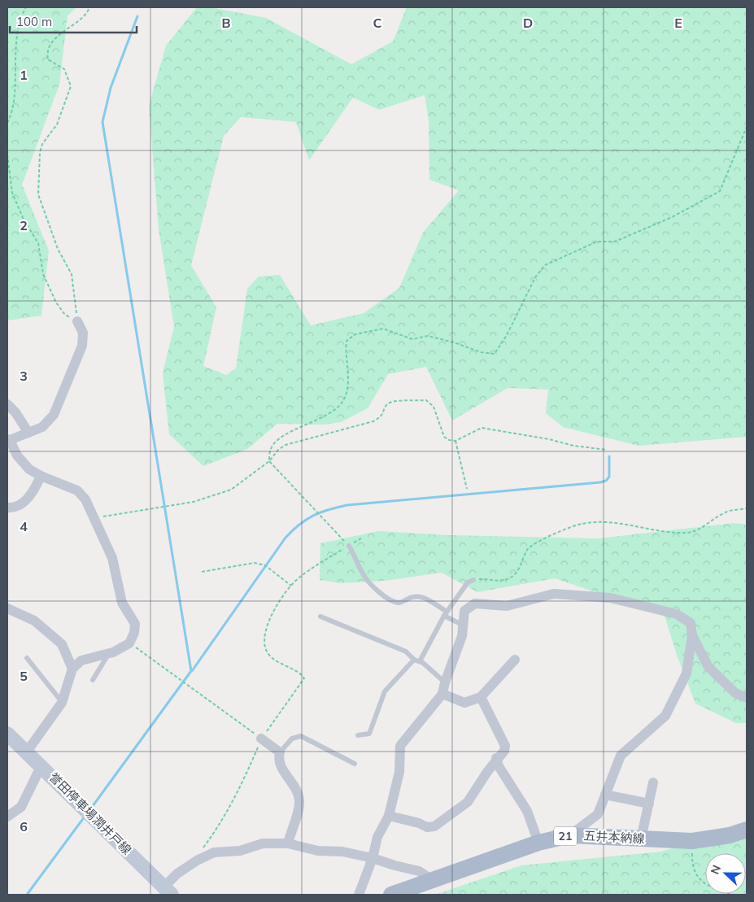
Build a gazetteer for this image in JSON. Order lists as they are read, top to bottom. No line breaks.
{"streets":{"main road":["誉田停車場潤井戸線","21","五井本納線"]},"scale_bar":"100 m","north":"left","grid":{"columns":["B","C","D","E"],"rows":["1","2","3","4","5","6"]}}
